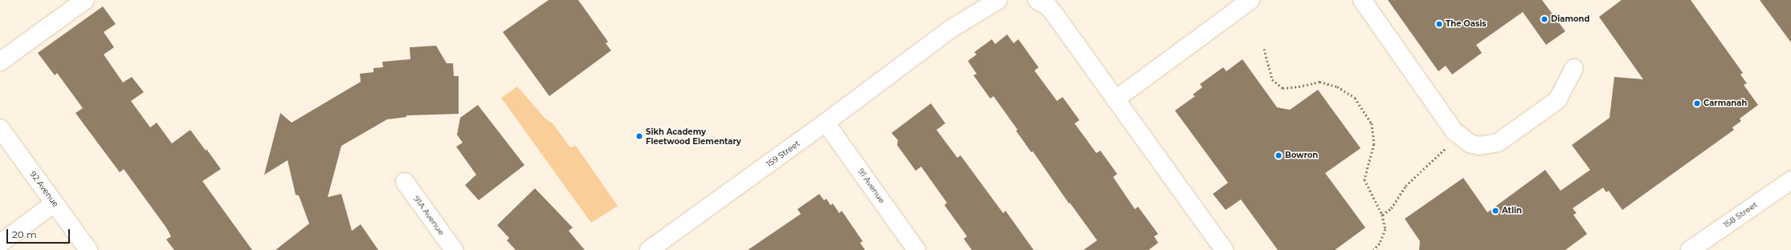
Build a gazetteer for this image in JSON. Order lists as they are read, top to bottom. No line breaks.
{"streets":{"street":["159 Street","91 Avenue","92 Avenue","158 Street","91A Avenue"]},"crossings":[["159 Street","91 Avenue"]],"places":["Diamond","The Oasis","Carmanah","Sikh Academy Fleetwood Elementary","Bowron","Atlin"],"scale_bar":"20 m"}
